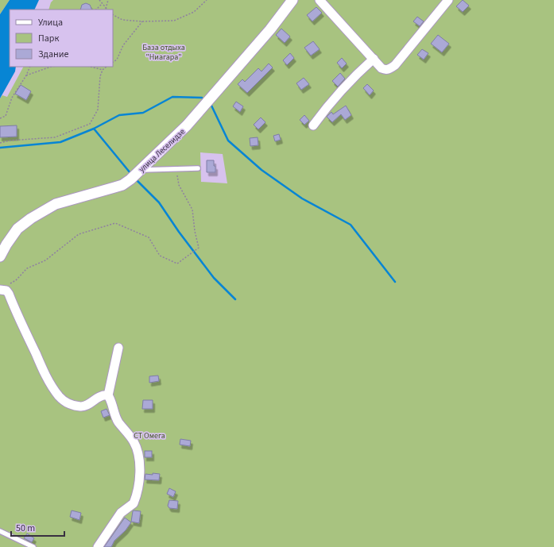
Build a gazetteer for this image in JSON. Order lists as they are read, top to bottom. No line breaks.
{"streets":{"street":["улица Леселидзе"]},"parks":["База отдыха \"Ниагара\"","СТ Омега"],"legend":["Улица","Парк","Здание"],"scale_bar":"50 m"}
